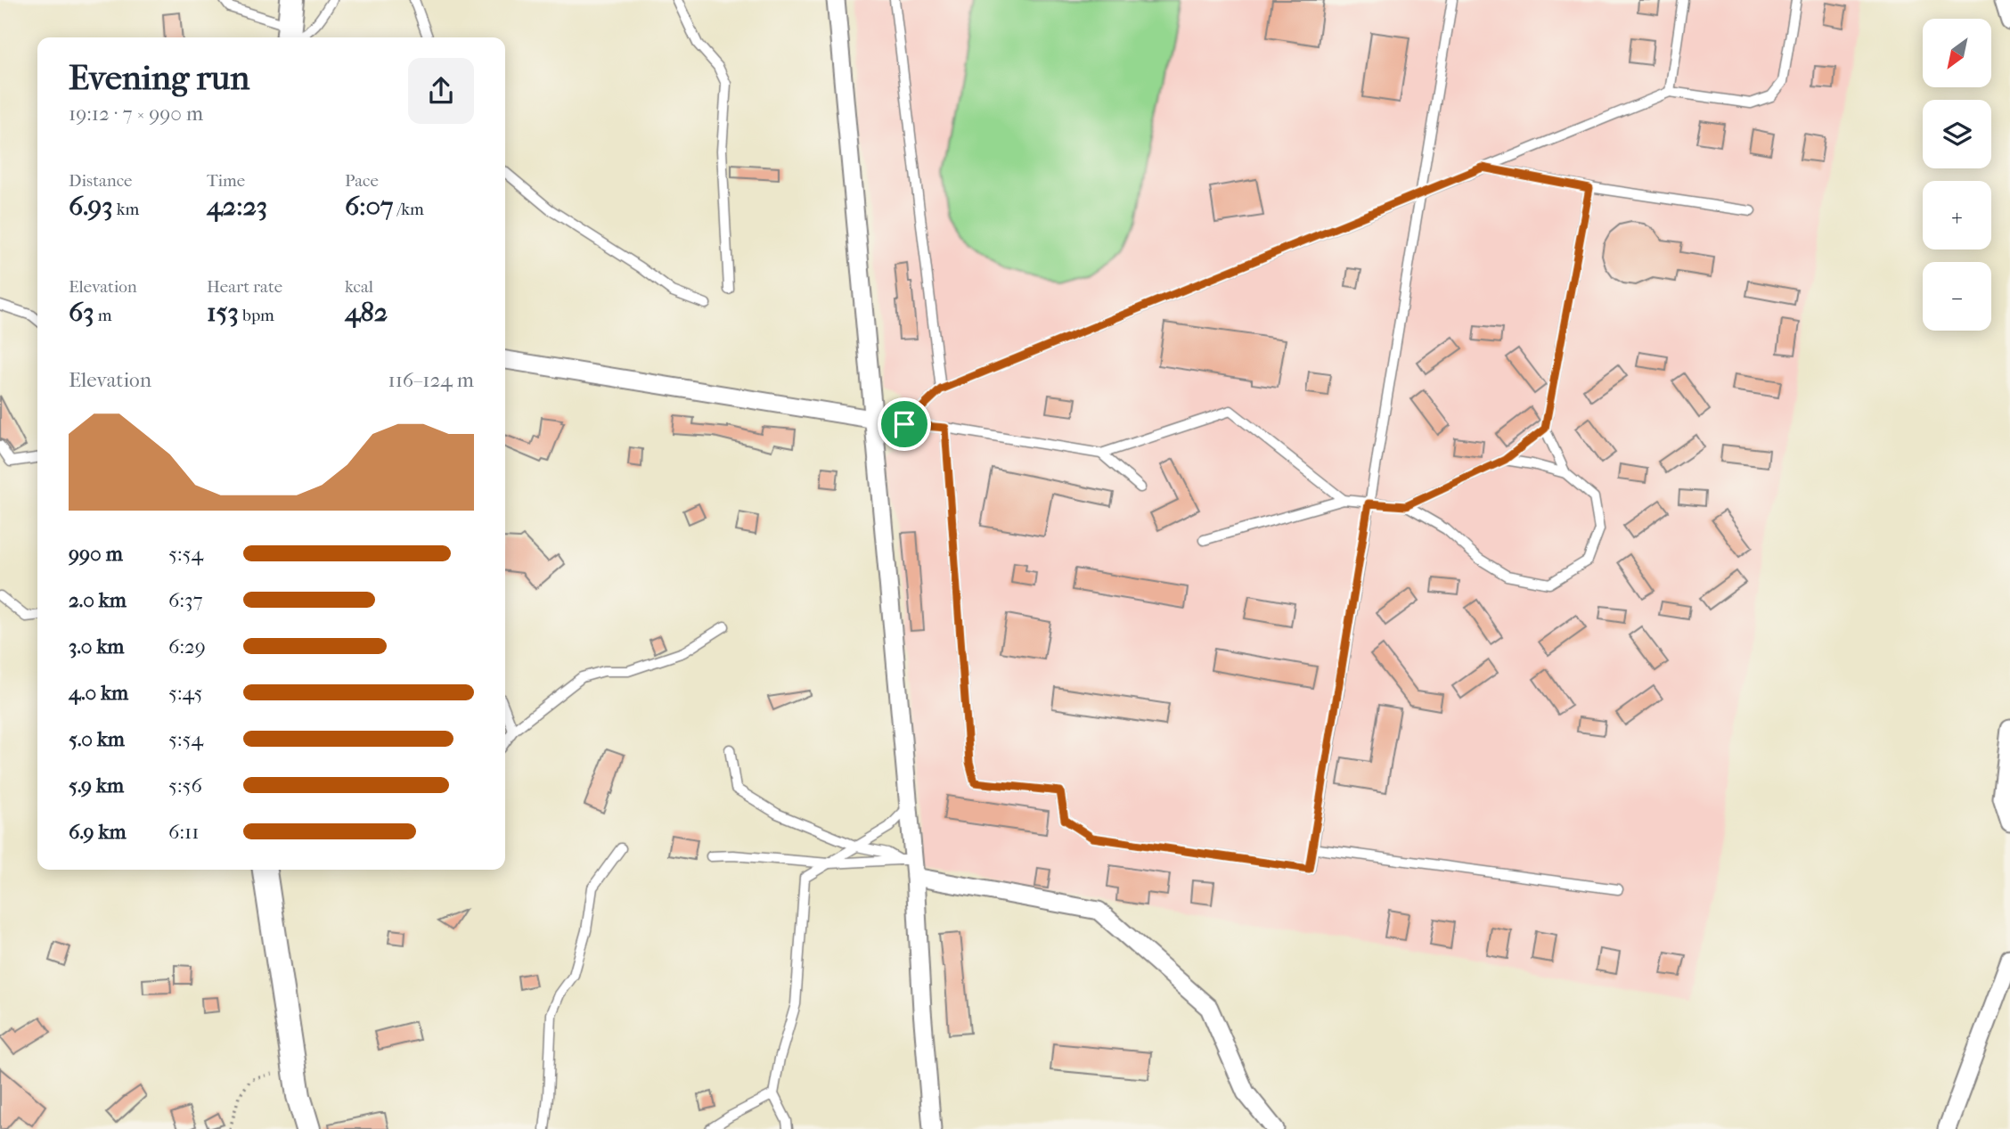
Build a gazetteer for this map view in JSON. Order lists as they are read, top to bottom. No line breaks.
{"north":"bottom left","page":{"map_buttons":["+","−"],"heading":["Evening run","19:12 · 7 × 990 m"],"stats":[["Distance","6.93 km"],["Time","42:23"],["Pace","6:07 /km"],["Elevation","63 m"],["Heart rate","153 bpm"],["kcal","482"]],"chart":["Elevation","116–124 m"],"list":[{"name":"990 m","note":"5:54"},{"name":"2.0 km","note":"6:37"},{"name":"3.0 km","note":"6:29"},{"name":"4.0 km","note":"5:45"},{"name":"5.0 km","note":"5:54"},{"name":"5.9 km","note":"5:56"},{"name":"6.9 km","note":"6:11"}]}}
